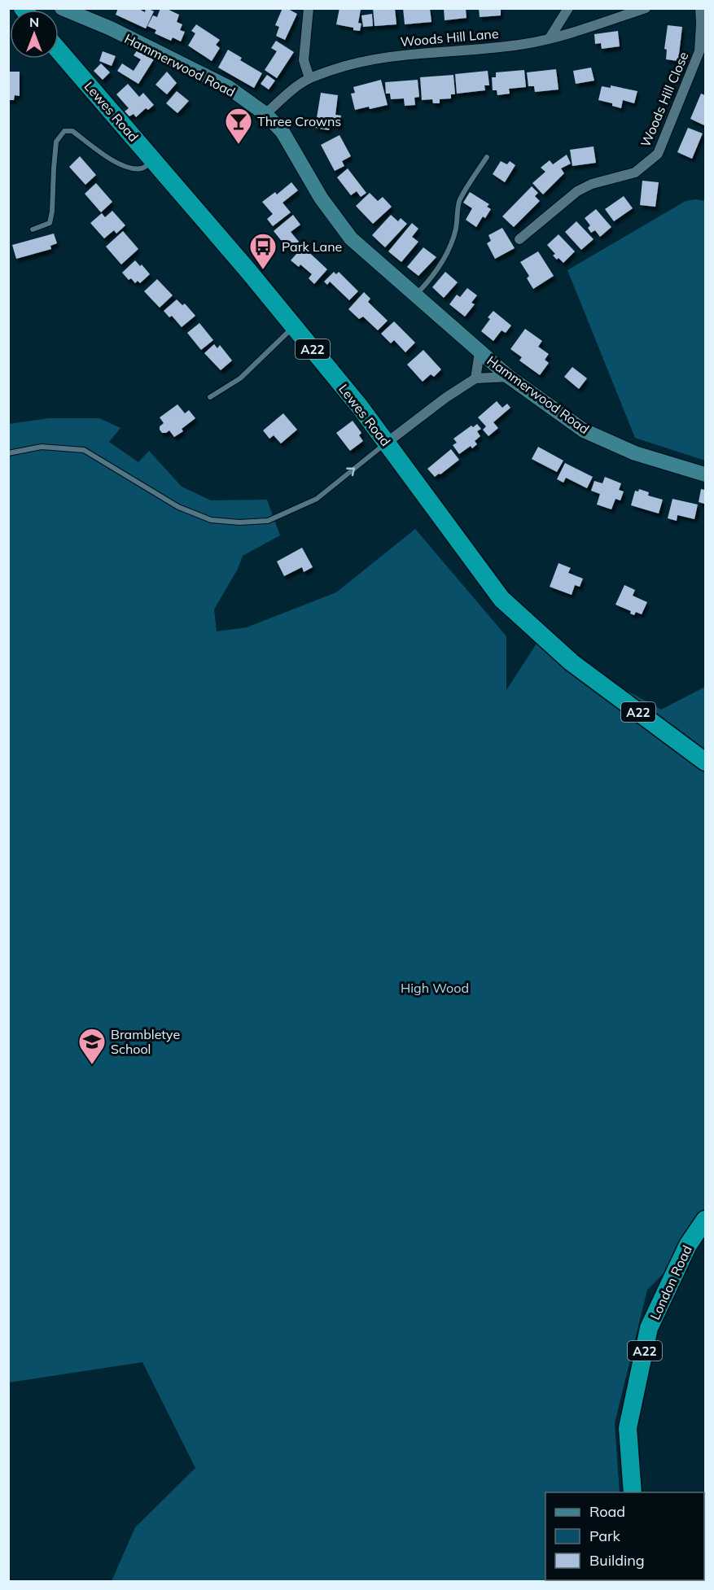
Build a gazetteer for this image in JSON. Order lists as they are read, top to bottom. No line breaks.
{"streets":{"highway":["Lewes Road","A22","London Road"],"street":["Woods Hill Lane","Hammerwood Road","Woods Hill Close"]},"crossings":[["Woods Hill Lane","Hammerwood Road"]],"parks":["High Wood"],"places":{"bar":["Three Crowns"],"bus stop":["Park Lane"],"school or university":["Brambletye School"]},"legend":["Road","Park","Building"],"north":"top"}
